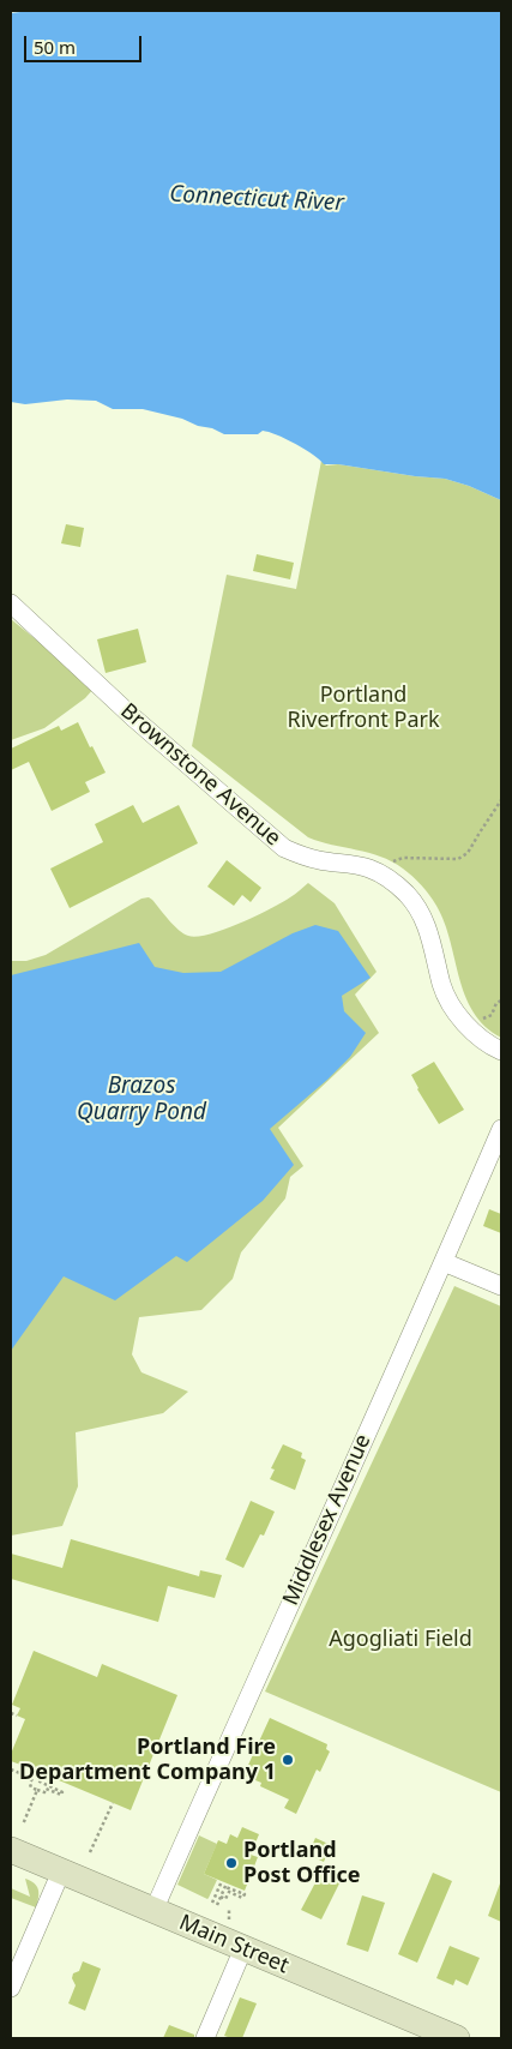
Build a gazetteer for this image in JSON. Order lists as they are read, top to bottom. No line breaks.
{"streets":{"main road":["Main Street"],"street":["Brownstone Avenue","Middlesex Avenue"]},"crossings":[["Middlesex Avenue","Main Street"]],"water":["Connecticut River","Brazos Quarry Pond"],"parks":["Portland Riverfront Park","Agogliati Field"],"places":["Portland Fire Department Company 1","Portland Post Office"],"scale_bar":"50 m"}
